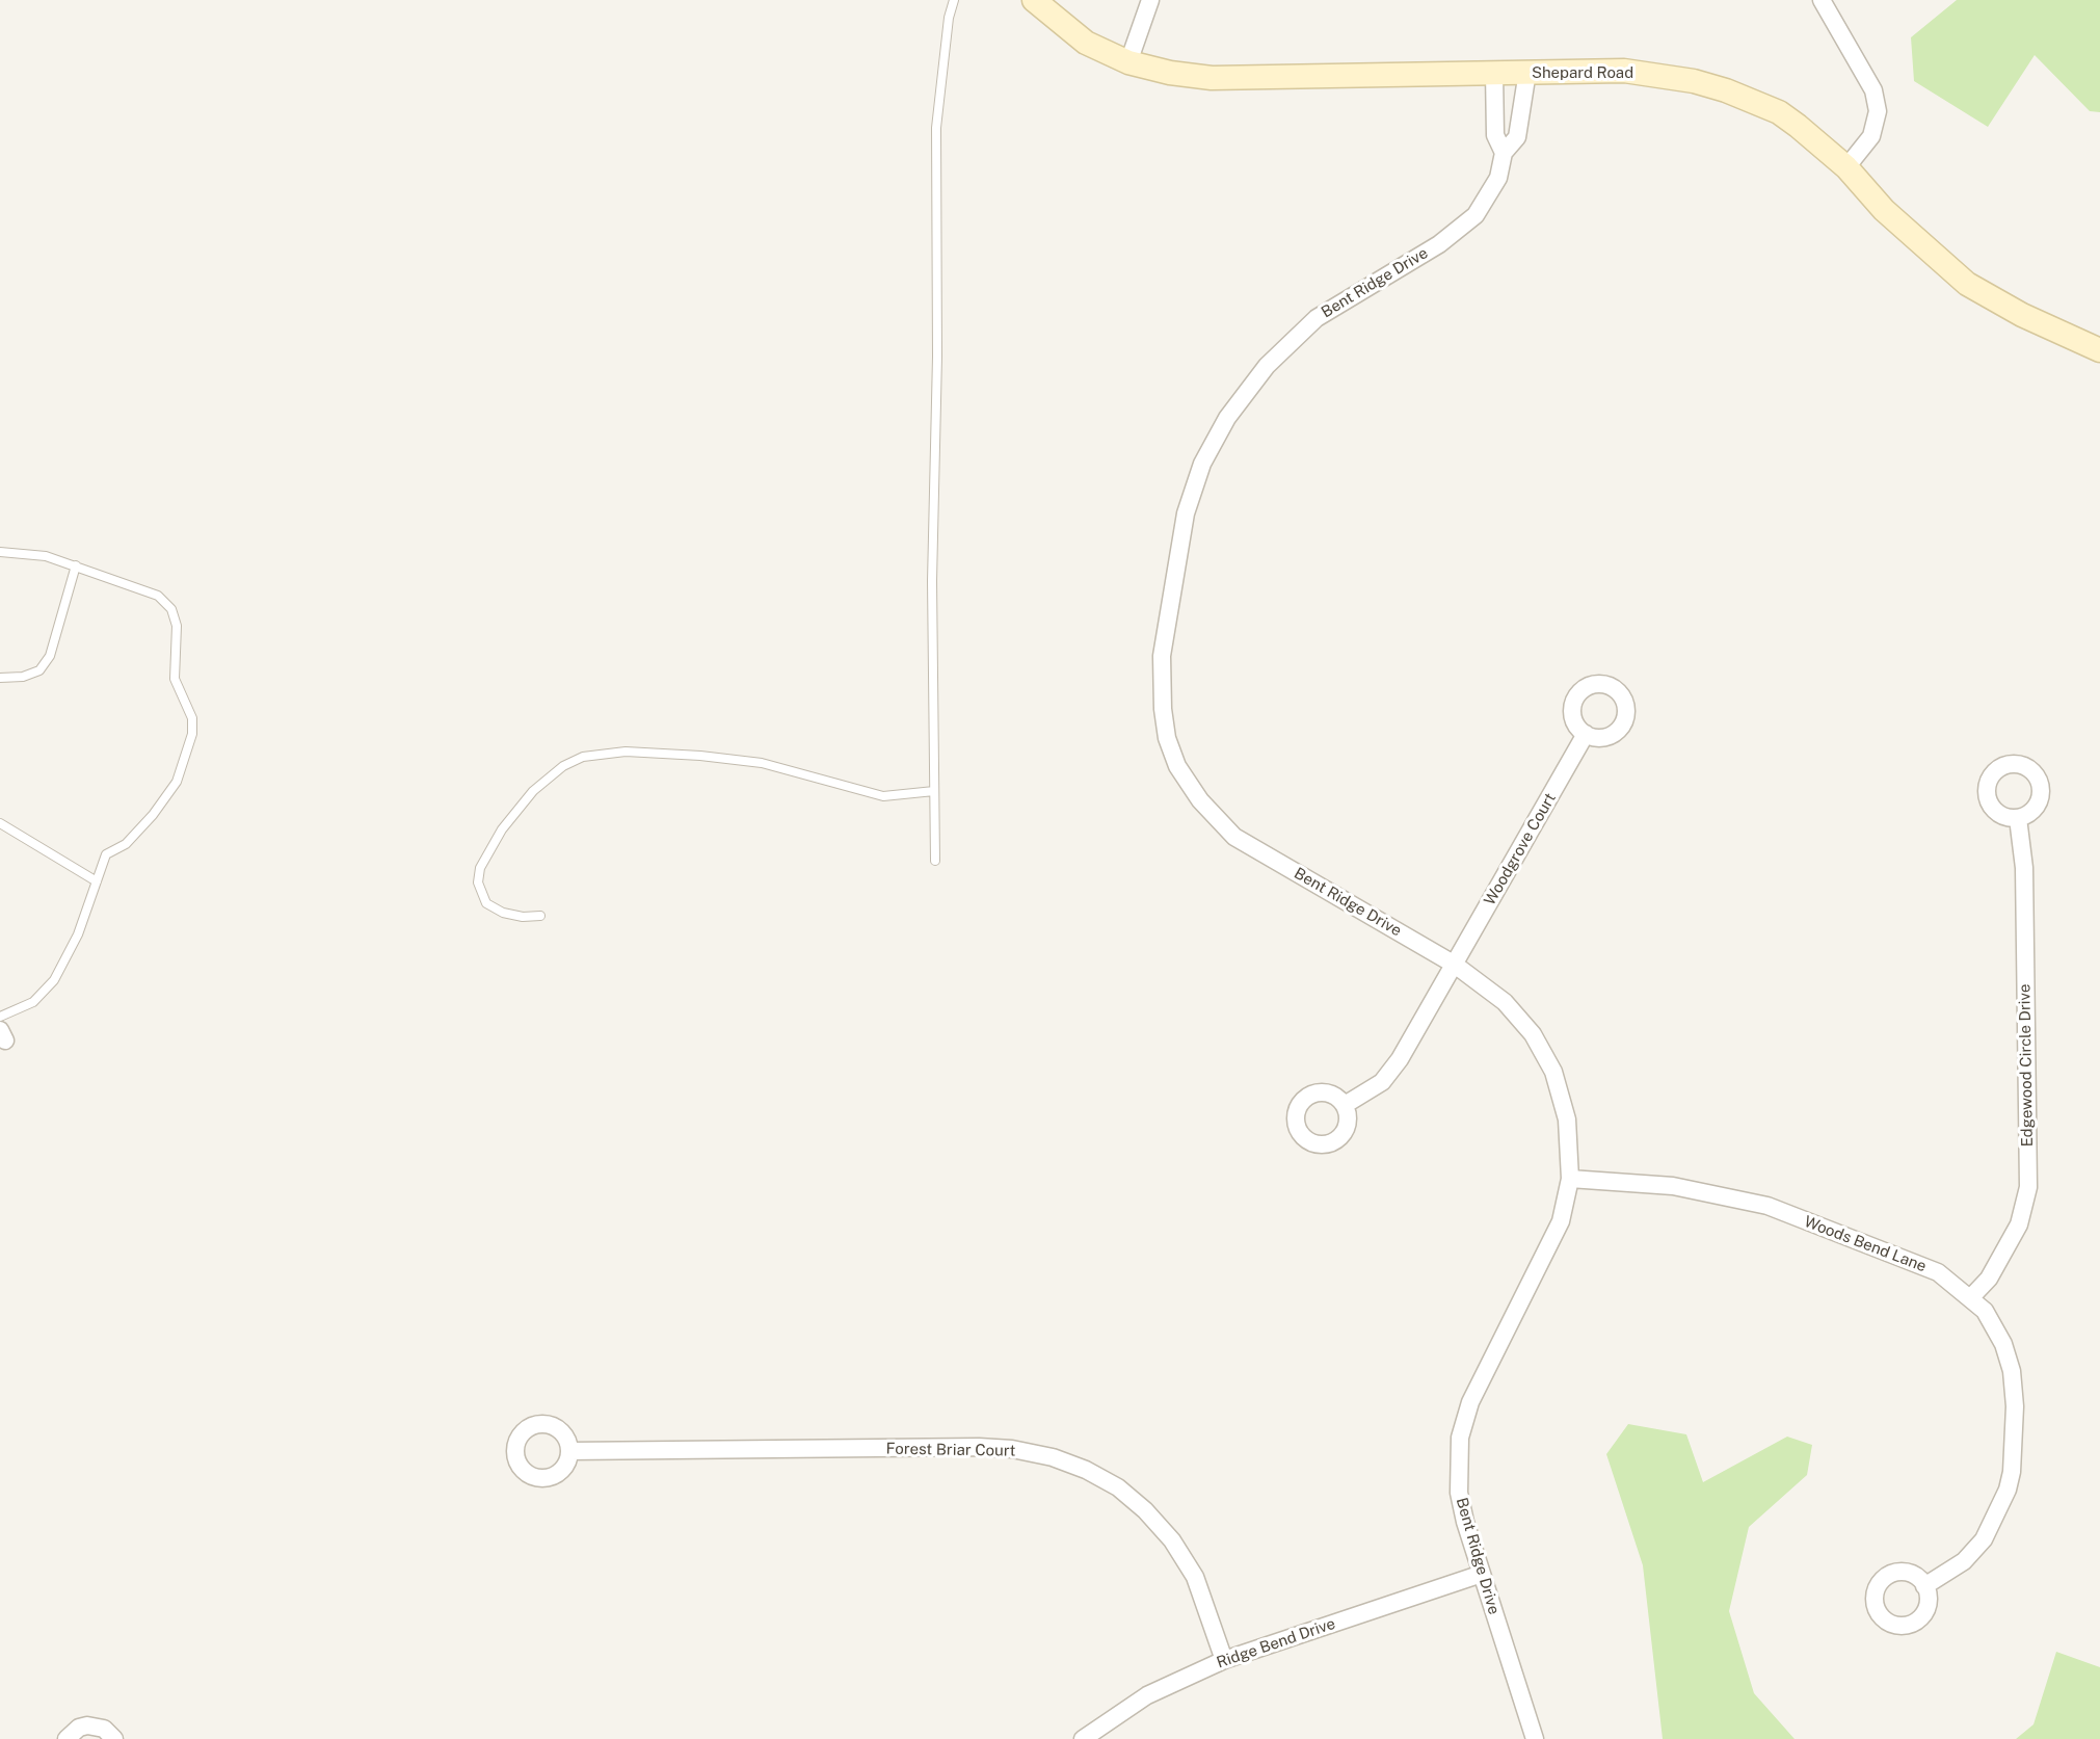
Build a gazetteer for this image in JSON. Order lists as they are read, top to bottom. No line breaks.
{"streets":{"street":["Shepard Road","Bent Ridge Drive","Woodgrove Court","Edgewood Circle Drive","Woods Bend Lane","Forest Briar Court","Ridge Bend Drive"]},"crossings":[["Shepard Road","Bent Ridge Drive"],["Bent Ridge Drive","Woodgrove Court"],["Bent Ridge Drive","Woods Bend Lane"],["Bent Ridge Drive","Ridge Bend Drive"],["Edgewood Circle Drive","Woods Bend Lane"],["Forest Briar Court","Ridge Bend Drive"]]}
